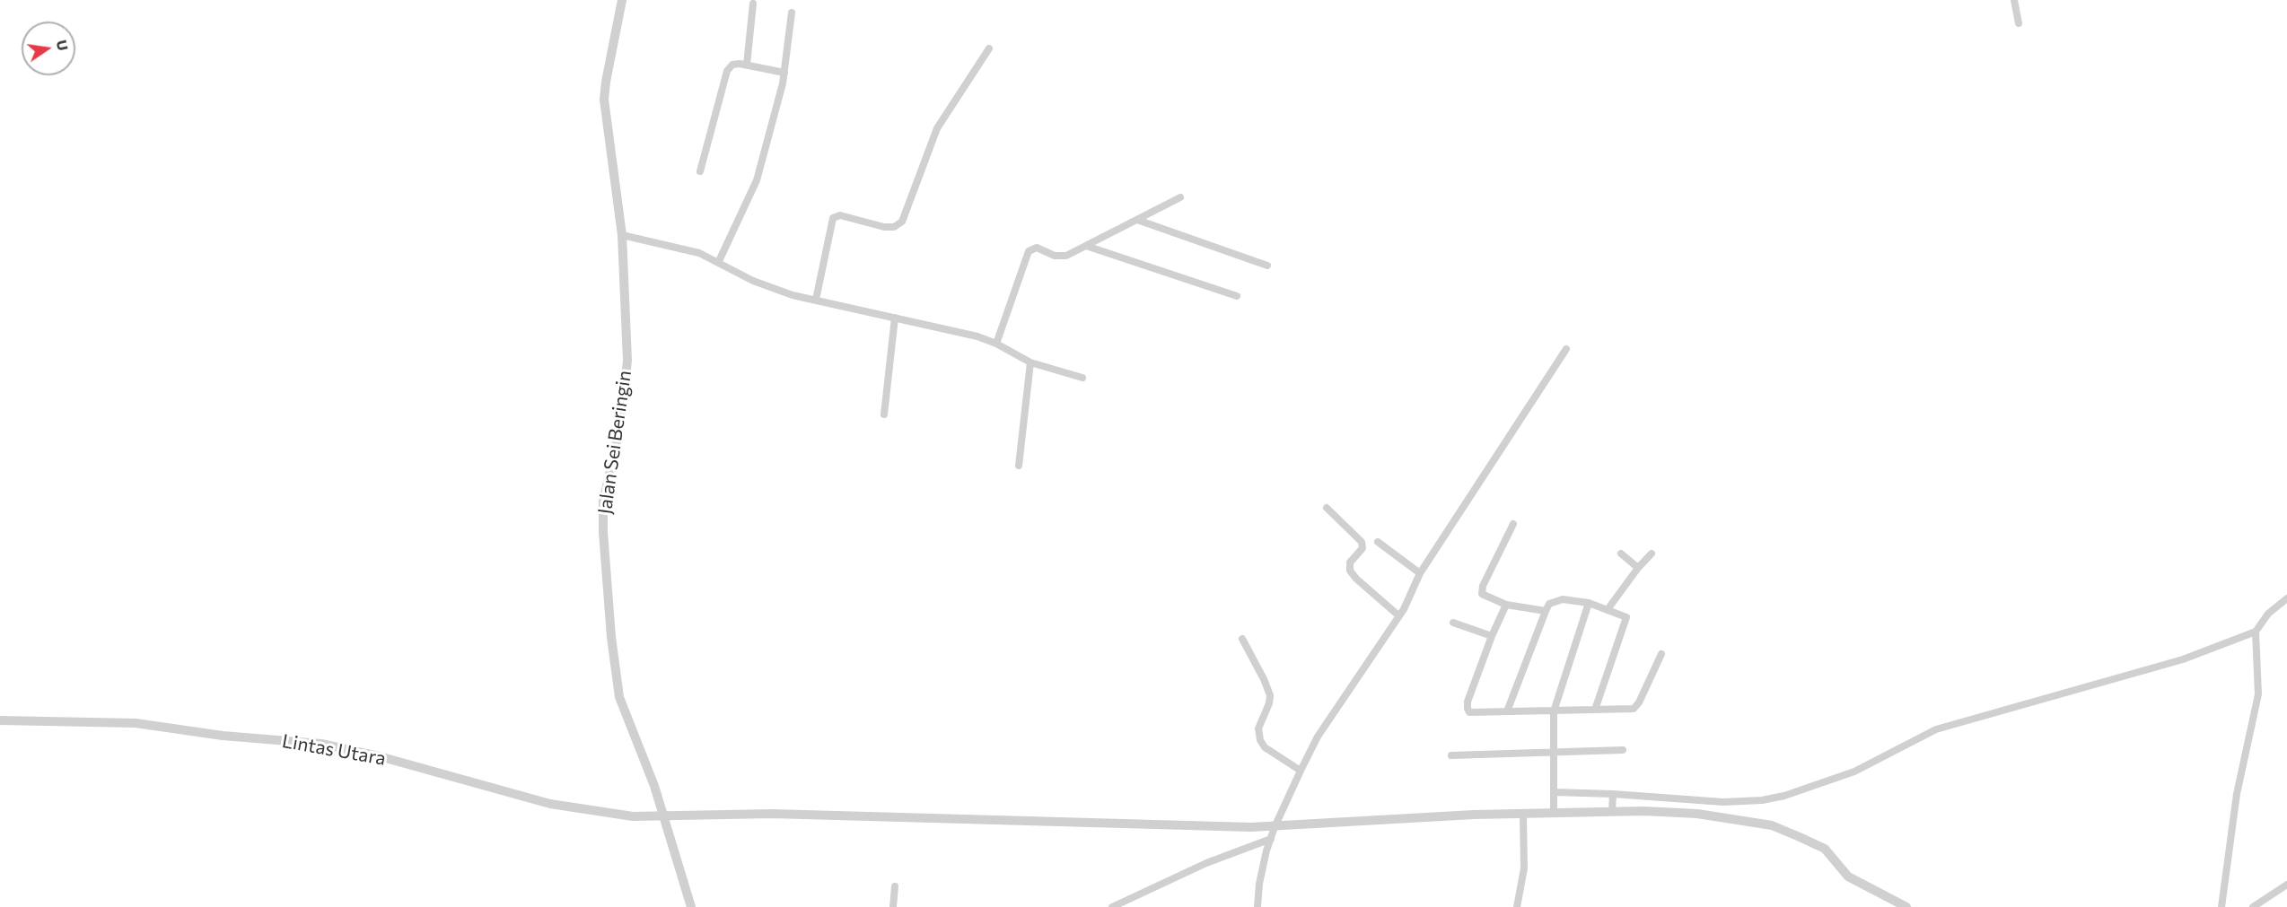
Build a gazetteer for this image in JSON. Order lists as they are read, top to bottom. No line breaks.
{"streets":{"street":["Jalan Sei Beringin","Lintas Utara"]},"crossings":[["Jalan Sei Beringin","Lintas Utara"]],"north":"right"}
